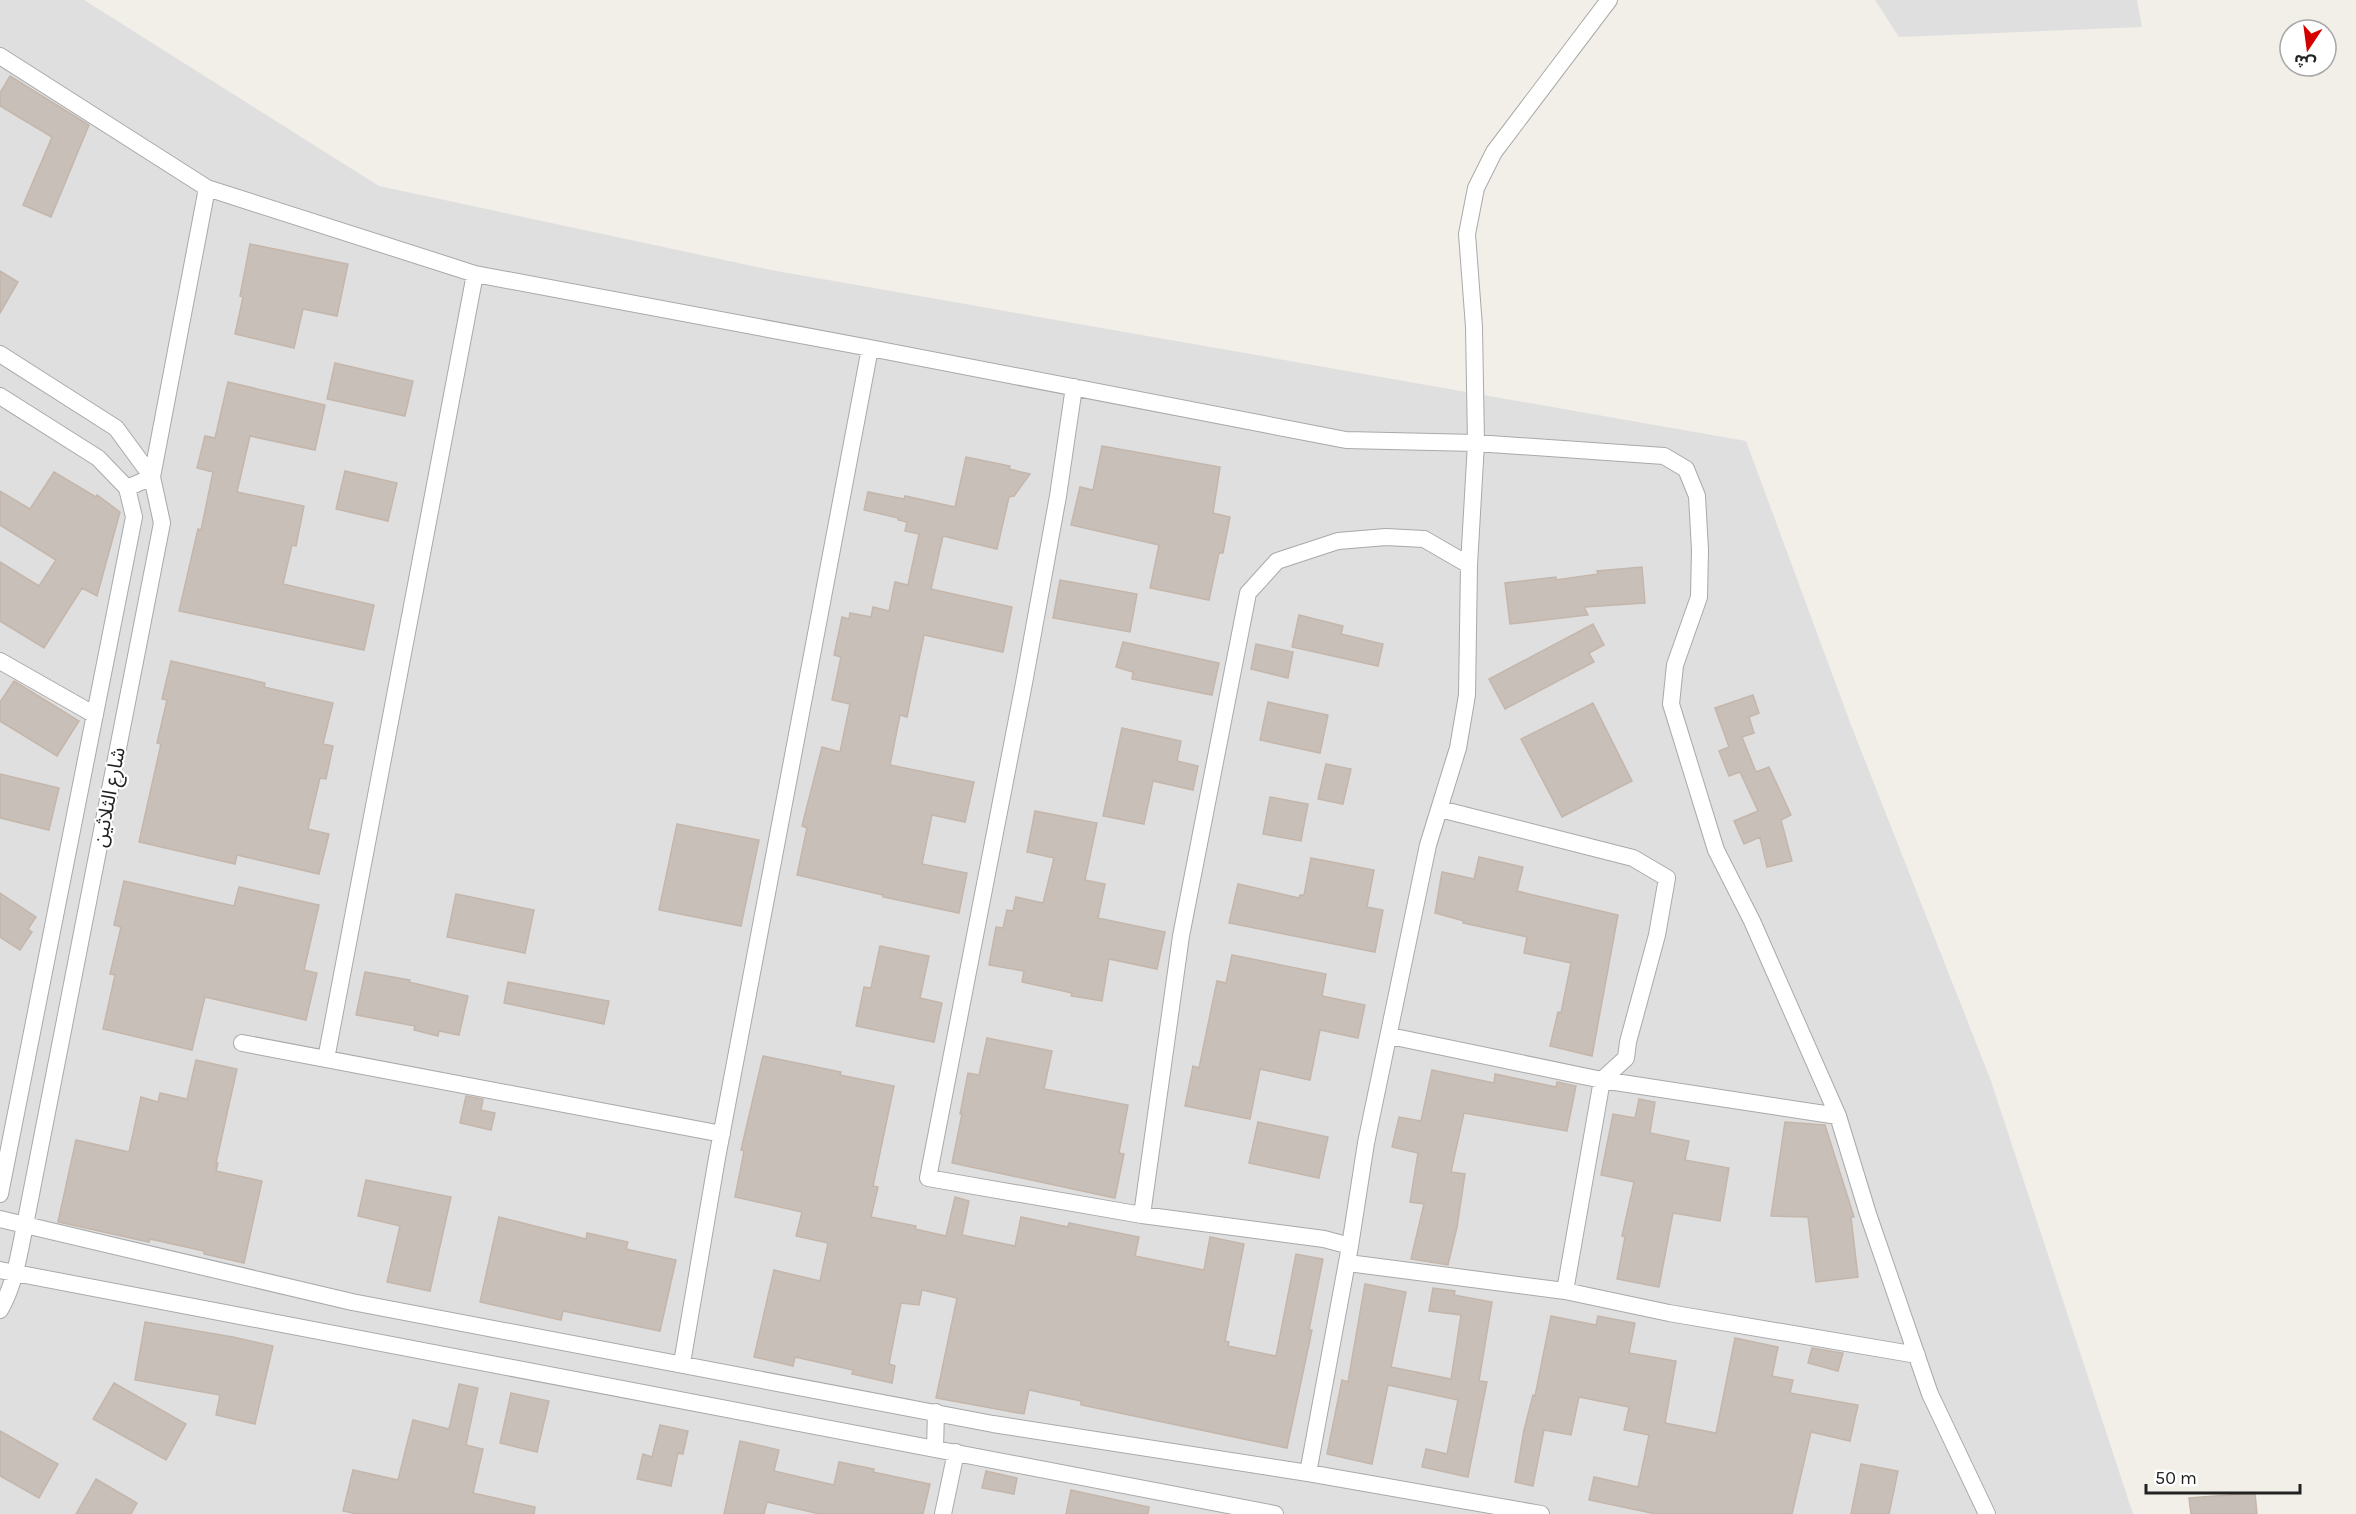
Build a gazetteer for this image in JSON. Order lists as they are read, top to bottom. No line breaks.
{"streets":{"street":["شارع الثلاثين"]},"scale_bar":"50 m","north":"bottom"}
